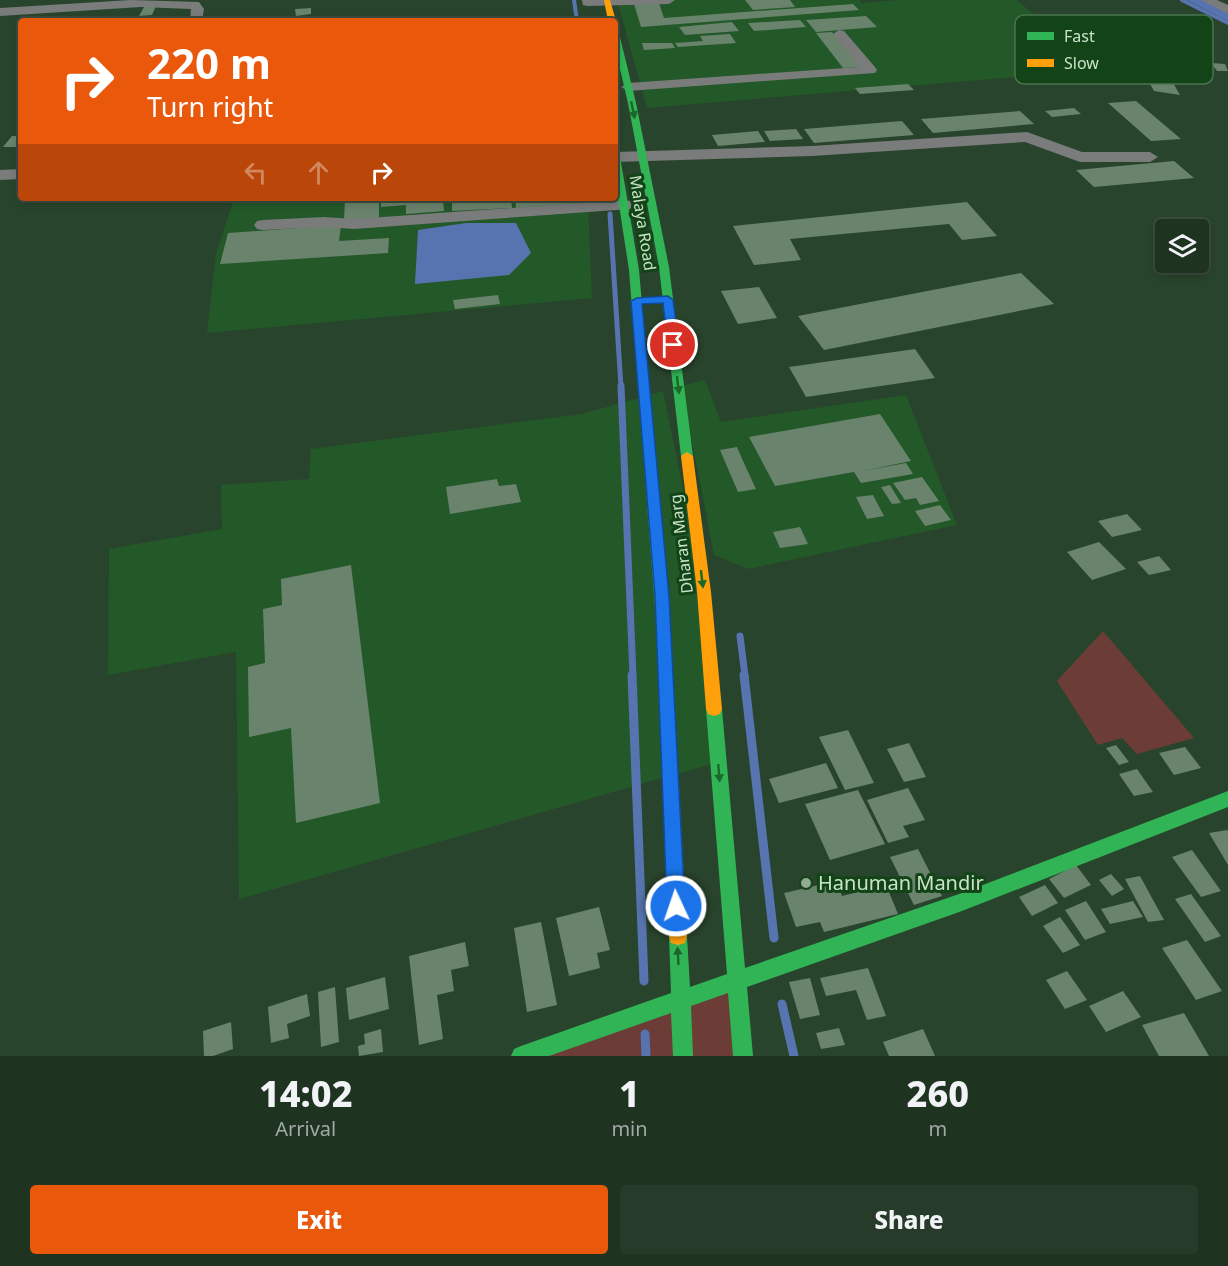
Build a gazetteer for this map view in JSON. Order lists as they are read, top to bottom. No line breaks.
{"streets":{"main road":["Malaya Road","Dharan Marg"]},"crossings":[["Malaya Road","Dharan Marg"]],"one_way":["Malaya Road","Dharan Marg"],"places":["Hanuman Mandir"],"legend":["Fast","Slow"],"page":{"turn":["220 m","Turn right"],"eta":["14:02","Arrival","1","min","260","m"],"buttons":["Exit","Share"]}}
